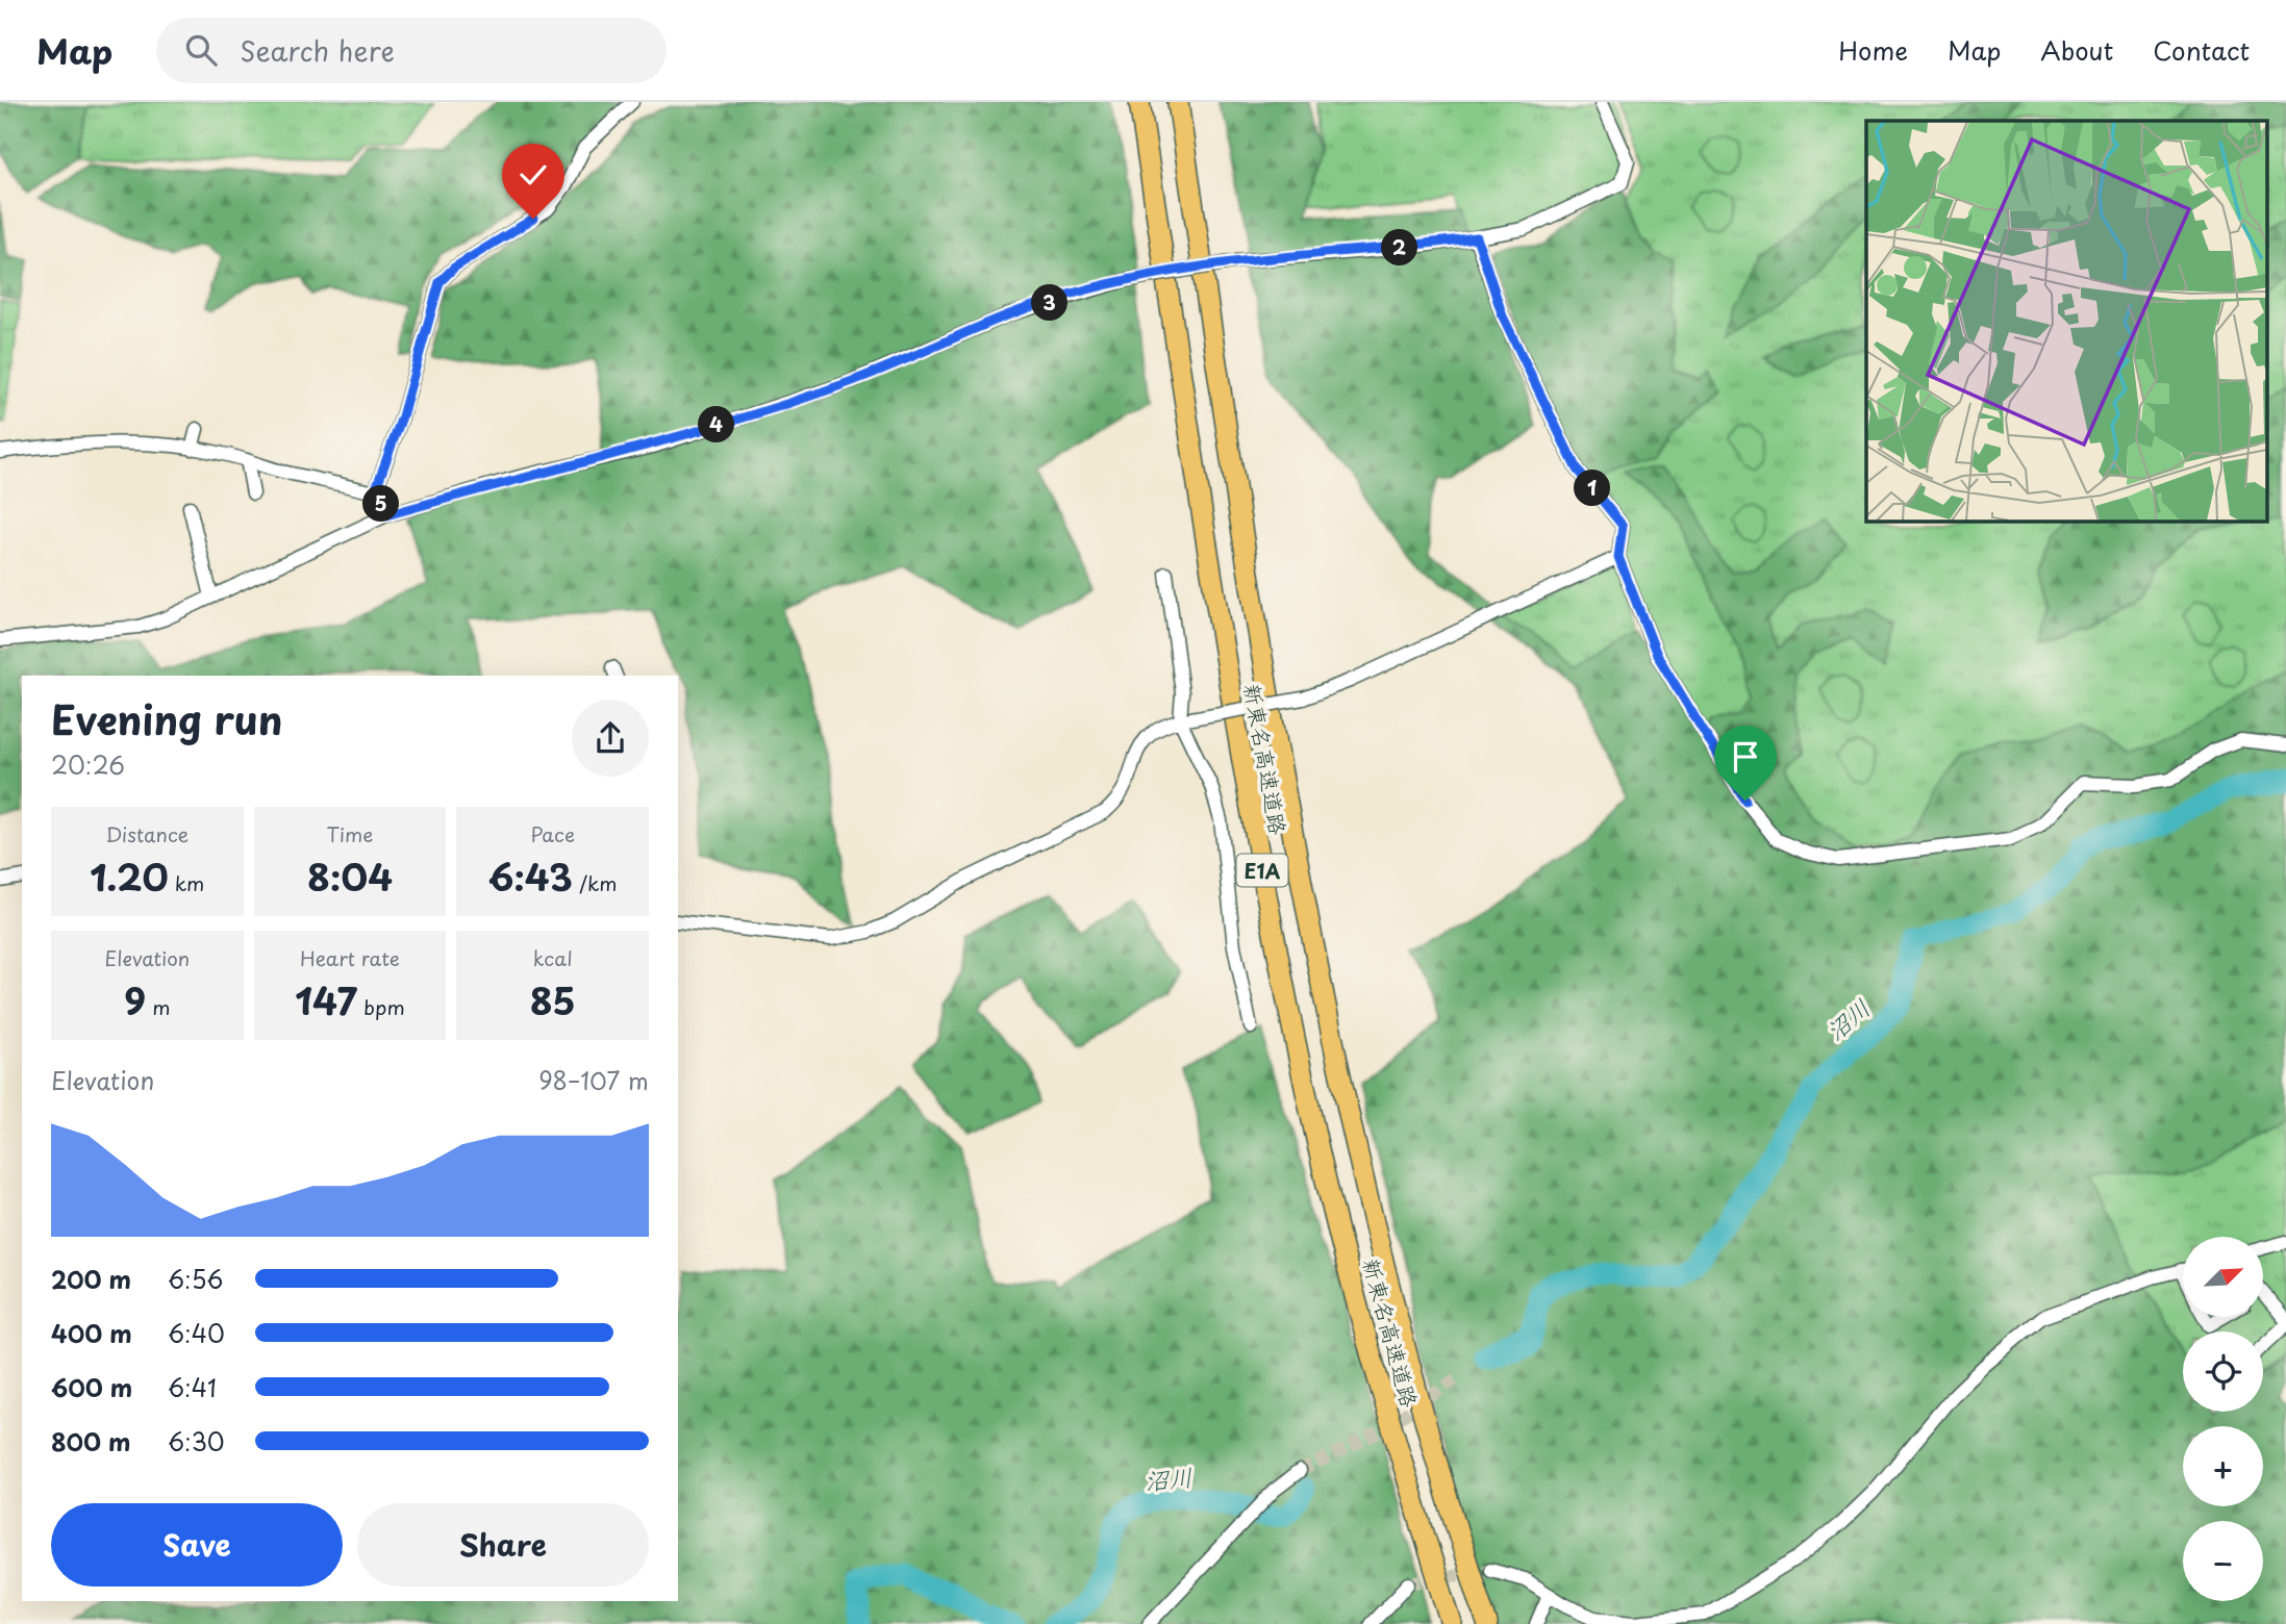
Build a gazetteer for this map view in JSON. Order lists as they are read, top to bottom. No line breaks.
{"streets":{"highway":["新東名高速道路","E1A"]},"water":["沼川"],"north":"top right","page":{"header":"Map","search":"Search here","nav":["Home","Map","About","Contact"],"pins":["2","3","4","1","5"],"heading":["Evening run","20:26"],"stats":[["Distance","1.20 km"],["Time","8:04"],["Pace","6:43 /km"],["Elevation","9 m"],["Heart rate","147 bpm"],["kcal","85"]],"chart":["Elevation","98–107 m"],"map_buttons":["+","−"],"list":[{"name":"200 m","note":"6:56"},{"name":"400 m","note":"6:40"},{"name":"600 m","note":"6:41"},{"name":"800 m","note":"6:30"}],"buttons":["Save","Share"]}}
